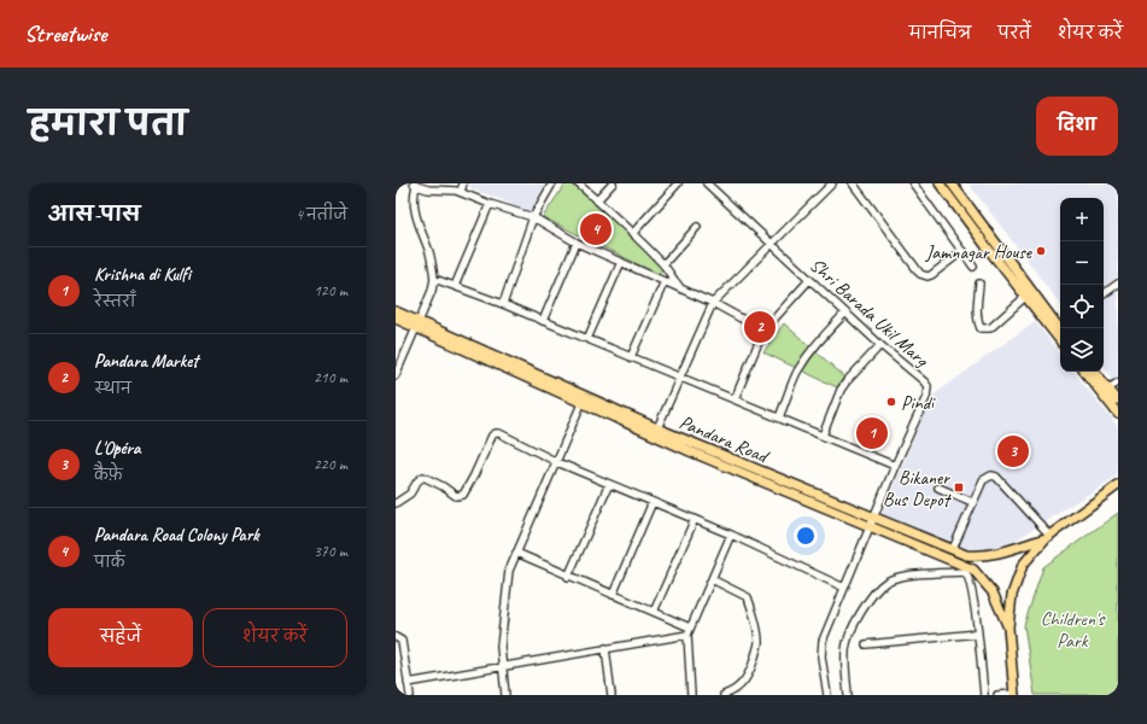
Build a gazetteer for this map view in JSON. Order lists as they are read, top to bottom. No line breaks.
{"streets":{"main road":["Pandara Road"],"street":["Shri Barada Ukil Marg"]},"crossings":[["Shri Barada Ukil Marg","Pandara Road"]],"parks":["Children's Park"],"places":{"other":["Jamnagar House","Pindi"],"transit":["Bikaner Bus Depot"]},"page":{"header":"Streetwise","nav":["मानचित्र","परतें","शेयर करें"],"title":"हमारा पता","buttons":["दिशा",["सहेजें","शेयर करें"]],"heading":["आस-पास","4 नतीजे"],"map_buttons":["+","−"],"pins":["4","2","1","3"],"list":[{"mark":"1","name":"Krishna di Kulfi","note":"रेस्तराँ","value":"120 m"},{"mark":"2","name":"Pandara Market","note":"स्थान","value":"210 m"},{"mark":"3","name":"L'Opéra","note":"कैफ़े","value":"220 m"},{"mark":"4","name":"Pandara Road Colony Park","note":"पार्क","value":"370 m"}]}}
